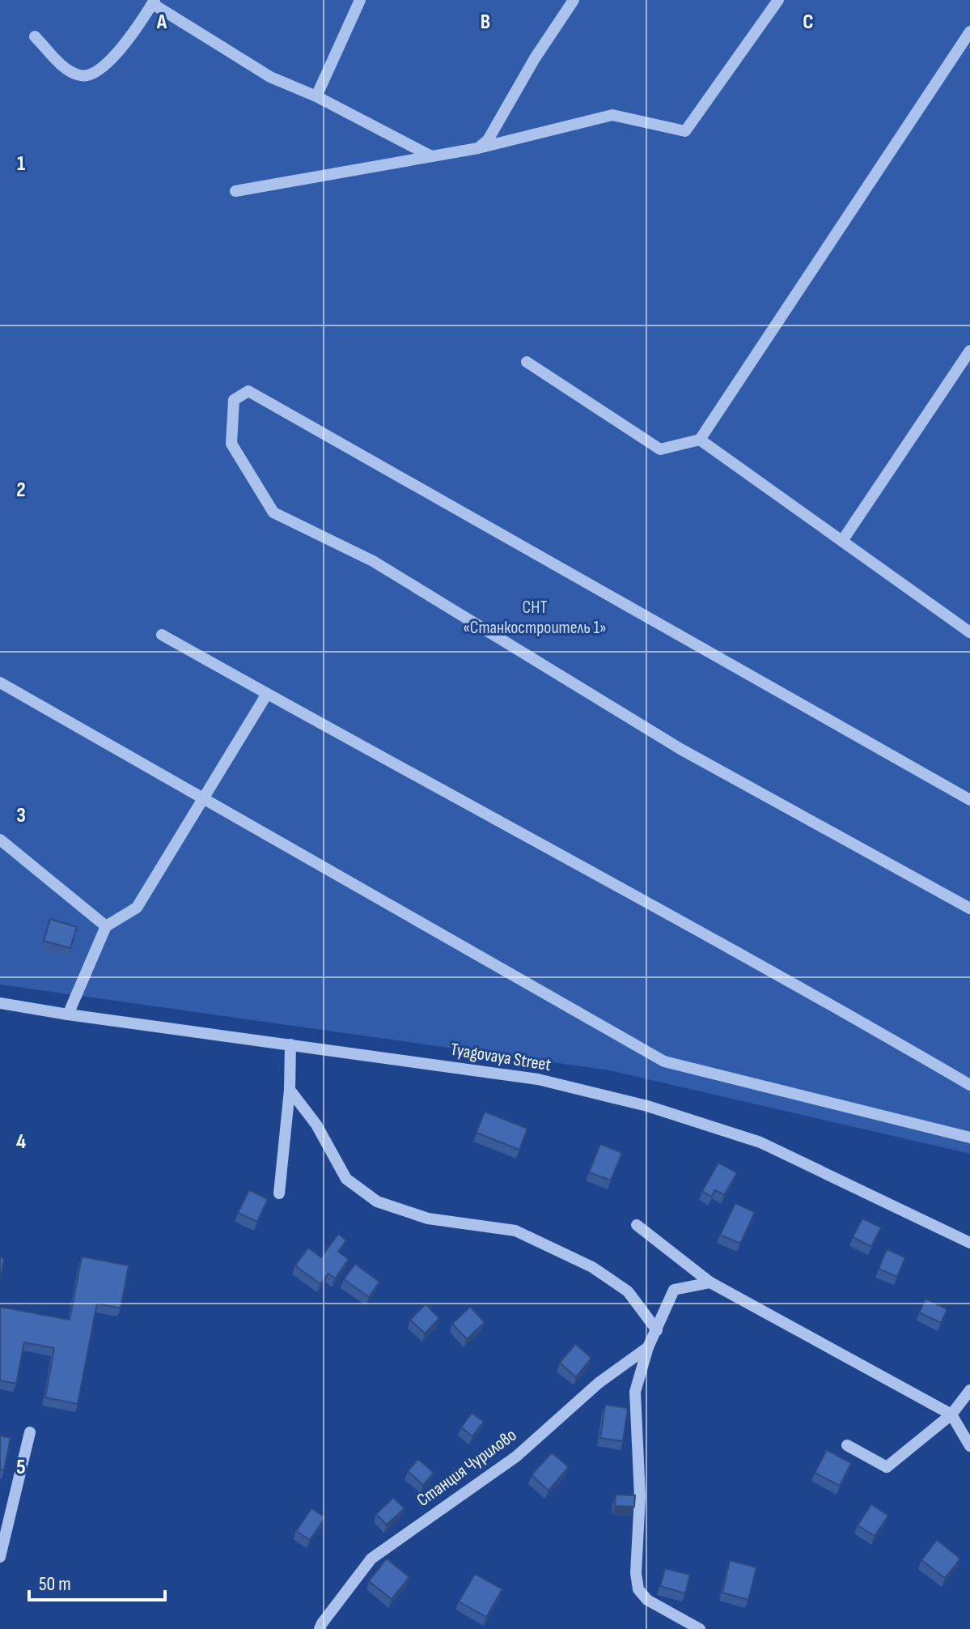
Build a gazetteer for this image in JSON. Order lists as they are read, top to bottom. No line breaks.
{"streets":{"street":["Tyagovaya Street","Станция Чурилово"]},"parks":["СНТ «Станкостроитель 1»"],"scale_bar":"50 m","grid":{"columns":["A","B","C"],"rows":["1","2","3","4","5"]}}
